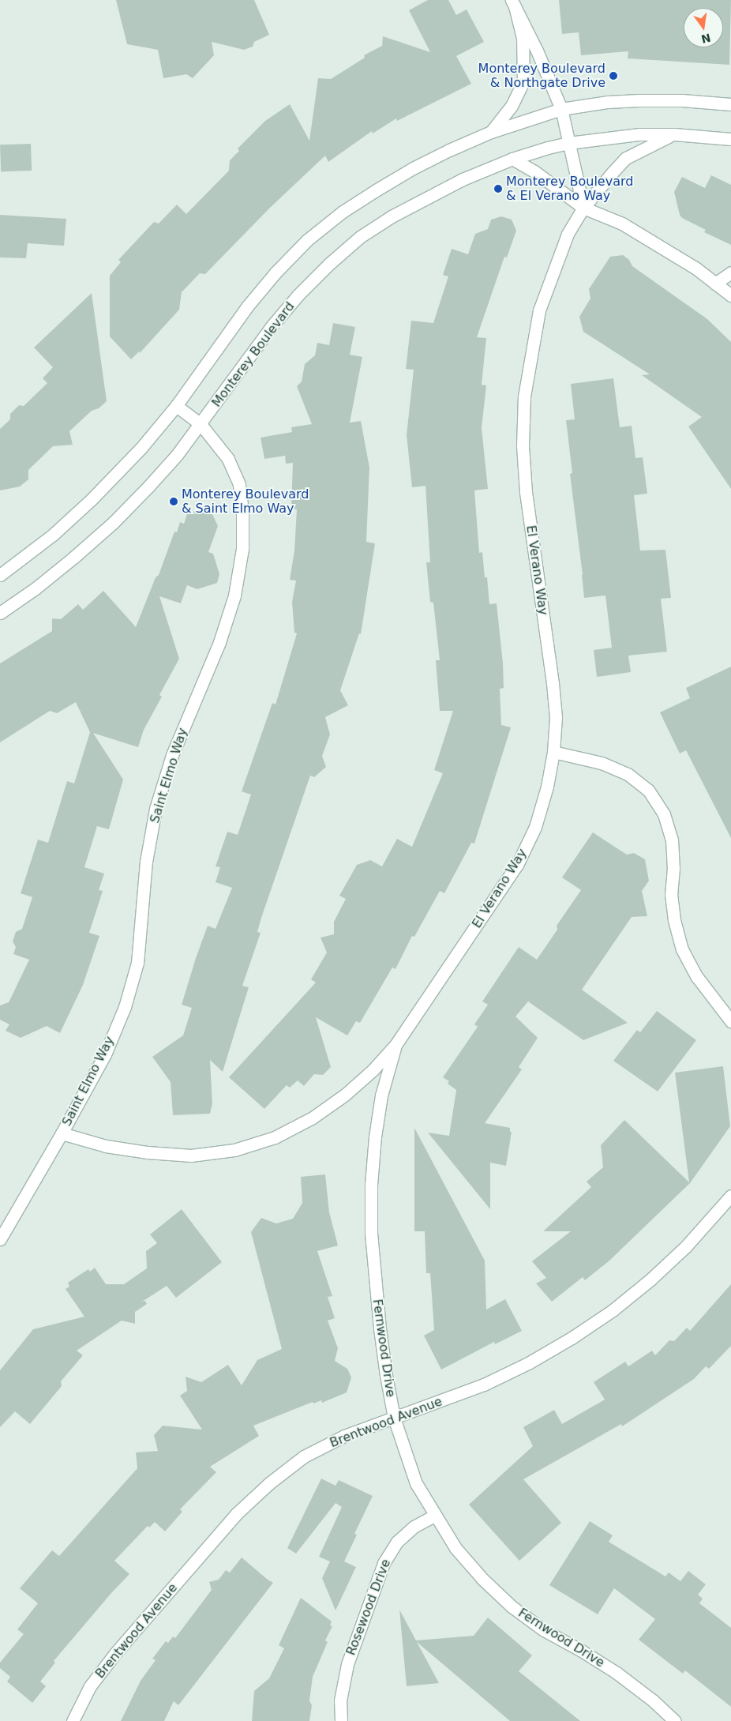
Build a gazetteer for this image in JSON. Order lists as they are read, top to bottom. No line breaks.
{"streets":{"street":["Monterey Boulevard","El Verano Way","Saint Elmo Way","Fernwood Drive","Brentwood Avenue","Rosewood Drive"]},"crossings":[["Monterey Boulevard","El Verano Way"],["Monterey Boulevard","Saint Elmo Way"],["El Verano Way","Saint Elmo Way"],["El Verano Way","Fernwood Drive"],["Fernwood Drive","Brentwood Avenue"],["Fernwood Drive","Rosewood Drive"]],"places":["Monterey Boulevard & Northgate Drive","Monterey Boulevard & El Verano Way","Monterey Boulevard & Saint Elmo Way"],"north":"bottom"}
